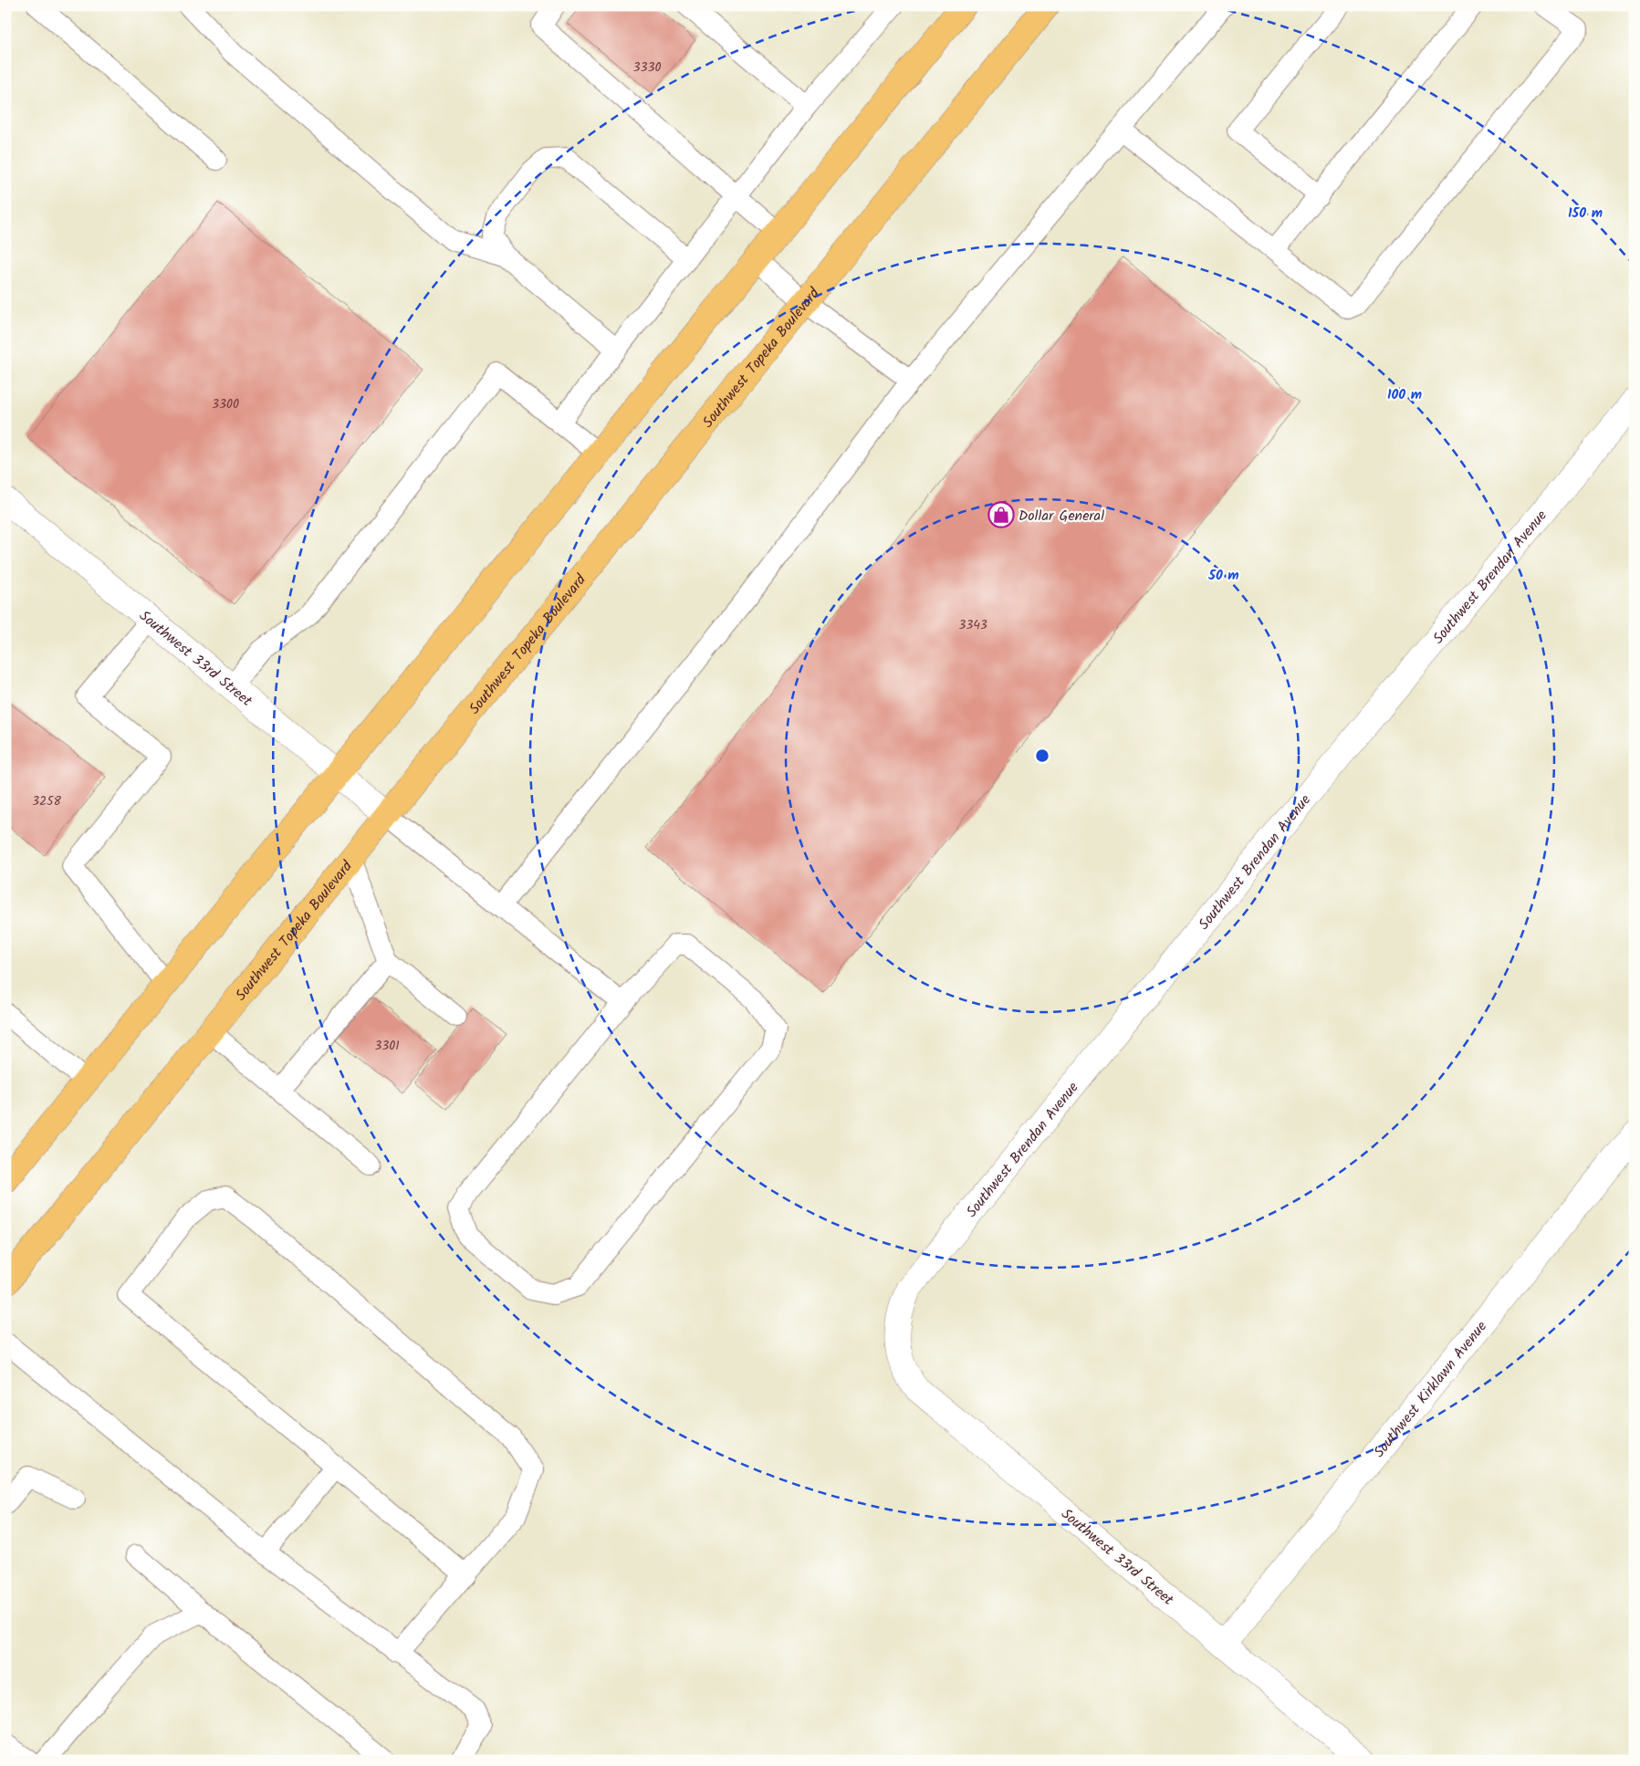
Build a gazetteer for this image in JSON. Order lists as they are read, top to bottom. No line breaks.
{"streets":{"main road":["Southwest Topeka Boulevard"],"street":["Southwest Brendan Avenue","Southwest 33rd Street","Southwest Kirklawn Avenue"]},"crossings":[["Southwest Topeka Boulevard","Southwest 33rd Street"],["Southwest Brendan Avenue","Southwest 33rd Street"],["Southwest 33rd Street","Southwest Kirklawn Avenue"]],"places":{"shop":["Dollar General"]},"house_numbers":["3330","3300","3343","3258","3301"],"rings":["150 m","100 m","50 m"]}
